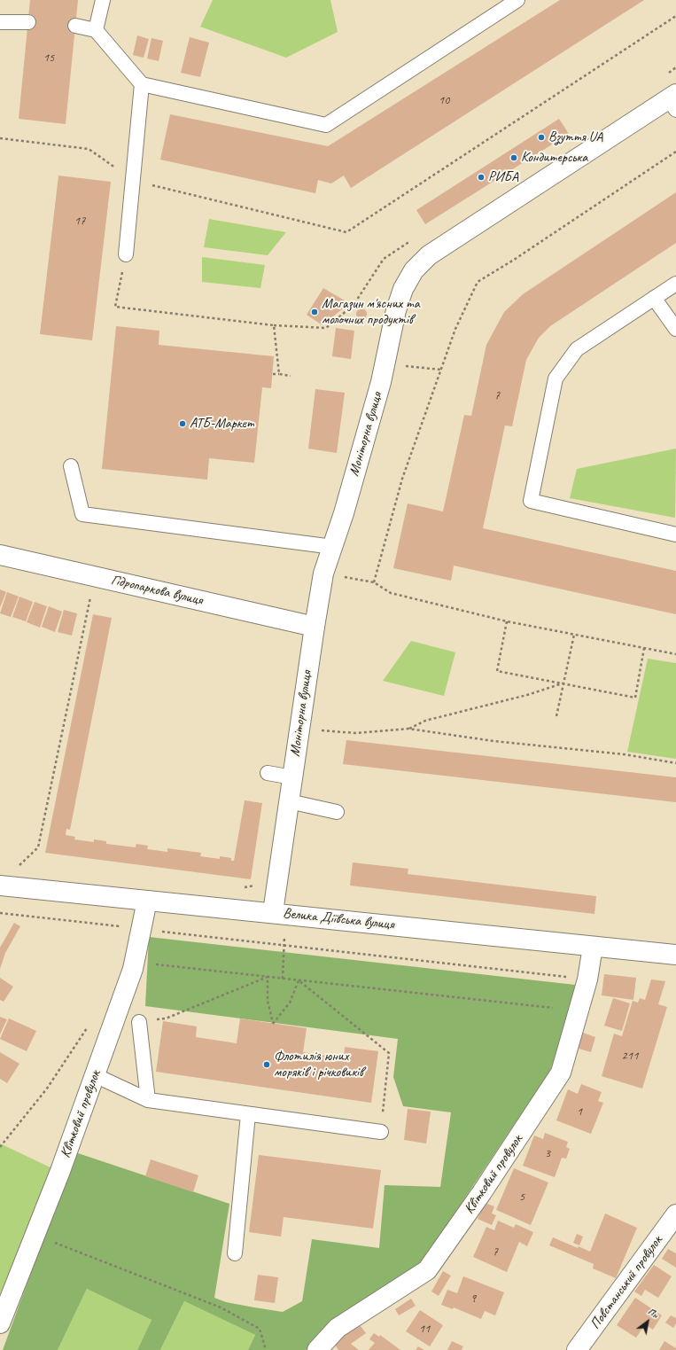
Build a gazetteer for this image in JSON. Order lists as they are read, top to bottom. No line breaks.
{"streets":{"street":["Моніторна вулиця","Гідропаркова вулиця","Велика Діївська вулиця","Квітковий провулок","Повстанський провулок"]},"crossings":[["Моніторна вулиця","Гідропаркова вулиця"],["Моніторна вулиця","Велика Діївська вулиця"],["Велика Діївська вулиця","Квітковий провулок"]],"places":["Взуття UA","Кондитерська","РИБА","Магазин м'ясних та молочних продуктів","АТБ-Маркет","Флотилія юних моряків і річковиків"],"house_numbers":["15","10","17","7","211","1","3","5","7","9","11"],"north":"top right"}
